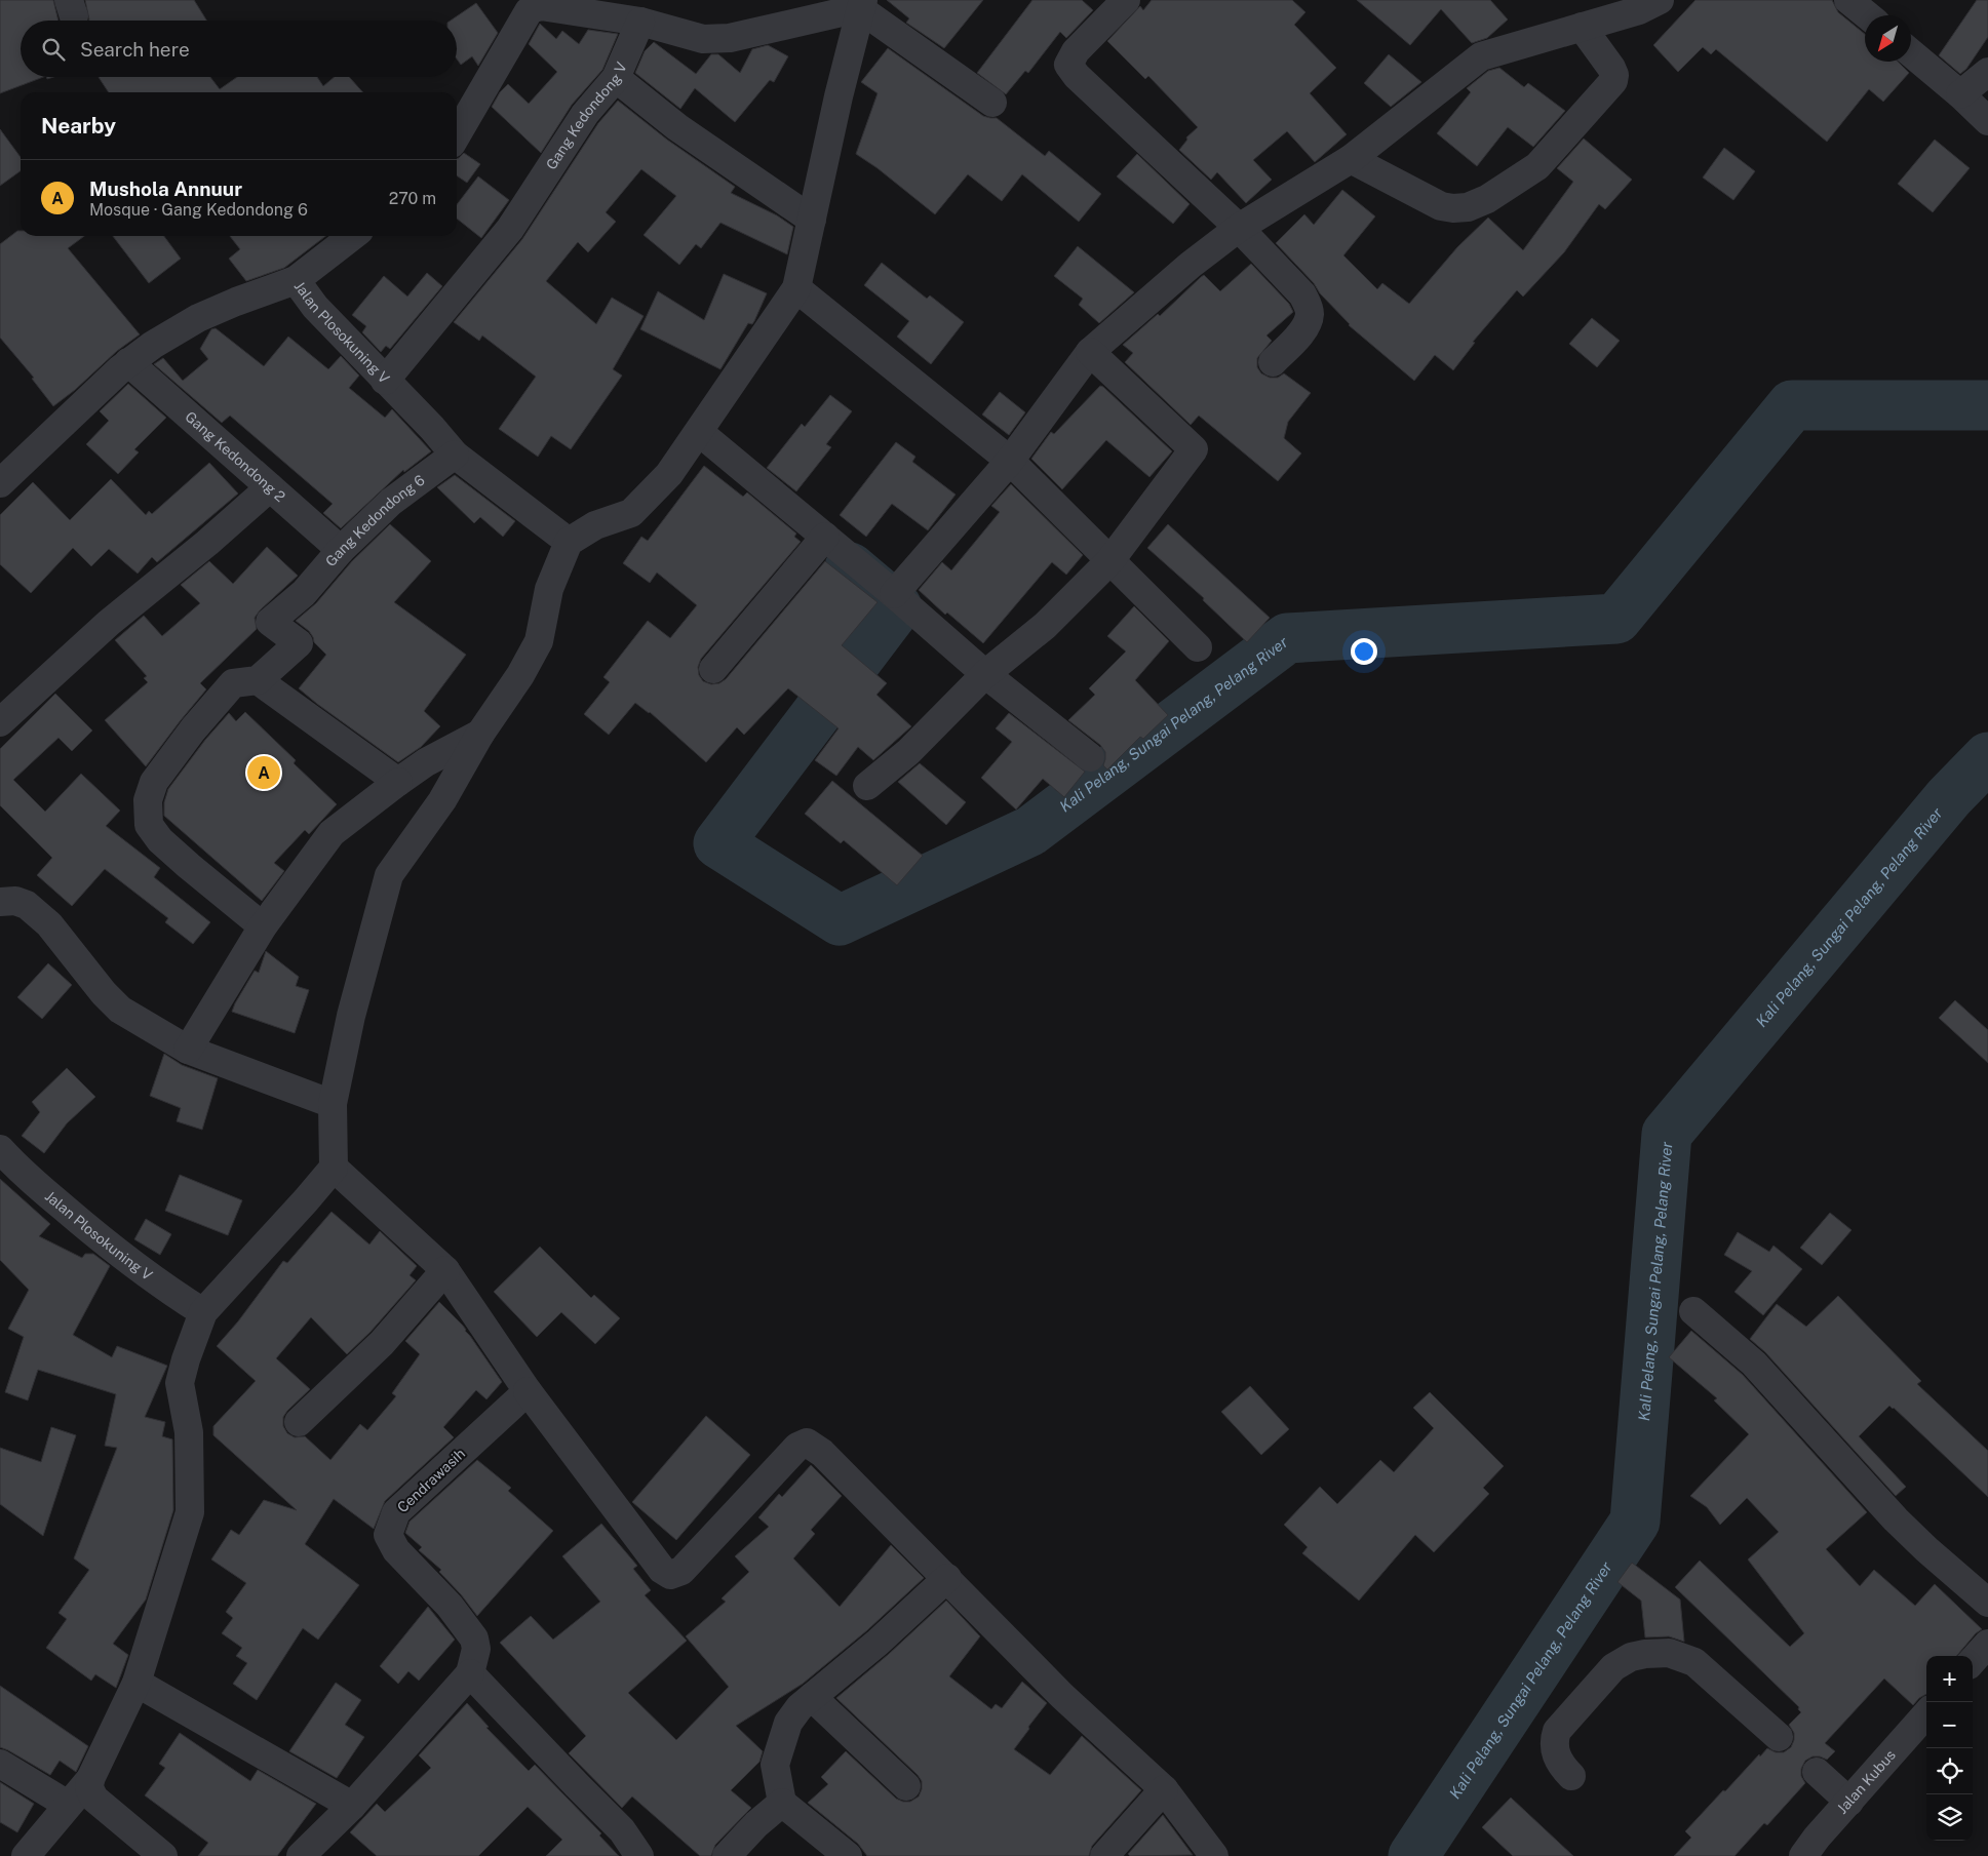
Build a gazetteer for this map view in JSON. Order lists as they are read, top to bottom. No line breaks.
{"streets":{"street":["Gang Kedondong V","Jalan Plosokuning V","Gang Kedondong 2","Gang Kedondong 6","Cendrawasih","Jalan Kubus"]},"crossings":[["Gang Kedondong V","Jalan Plosokuning V"],["Jalan Plosokuning V","Gang Kedondong 2"],["Jalan Plosokuning V","Gang Kedondong 6"],["Gang Kedondong 2","Gang Kedondong 6"]],"water":["Kali Pelang, Sungai Pelang, Pelang River"],"north":"bottom left","page":{"search":"Search here","heading":"Nearby","list":[{"mark":"A","name":"Mushola Annuur","note":"Mosque · Gang Kedondong 6","value":"270 m"}],"pins":"A","map_buttons":["+","−"]}}
